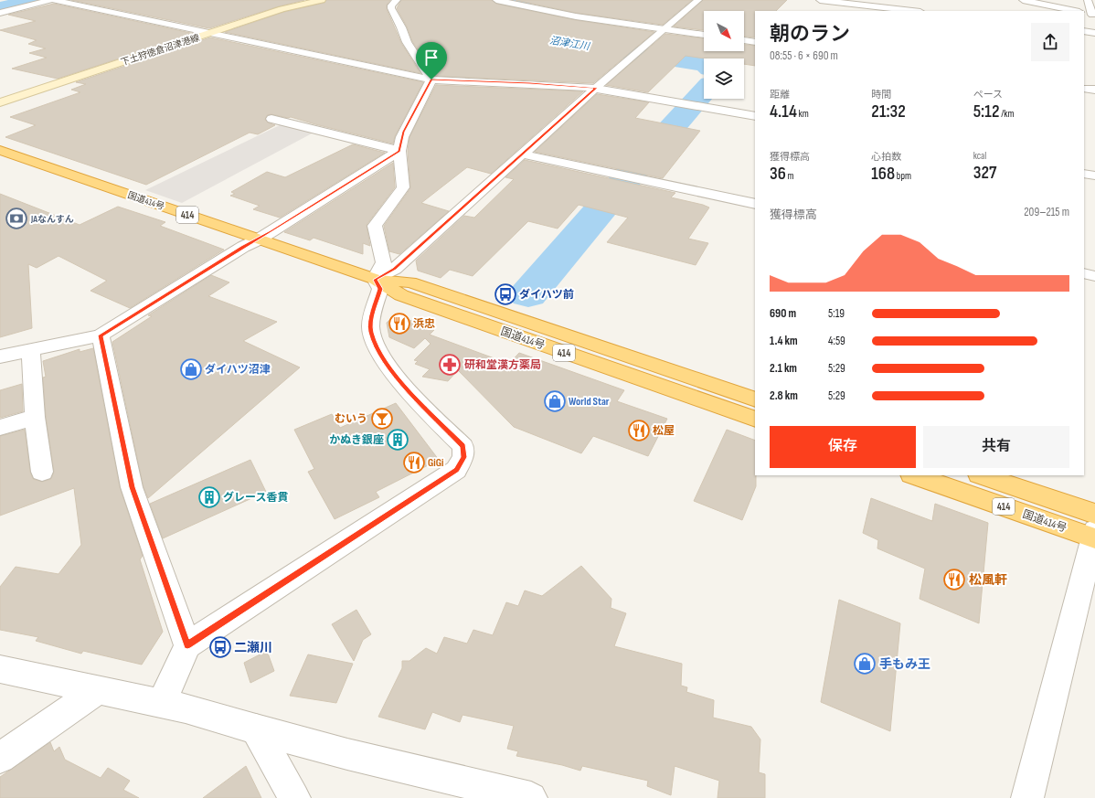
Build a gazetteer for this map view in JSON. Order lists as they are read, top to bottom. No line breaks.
{"streets":{"highway":["国道414号","414"],"main road":["下土狩徳倉沼津港線"]},"crossings":[["国道414号","414"]],"water":["沼津江川"],"places":{"bank":["JAなんすん"],"bus stop":["ダイハツ前","二瀬川"],"restaurant":["浜忠","松屋","GiGi","松風軒"],"pharmacy":["研和堂漢方薬局"],"shop":["ダイハツ沼津","World Star","手もみ王"],"bar":["むいう"],"building":["かぬき銀座","グレース香貫"]},"north":"bottom right","page":{"heading":["朝のラン","08:55 · 6 × 690 m"],"stats":[["距離","4.14 km"],["時間","21:32"],["ペース","5:12 /km"],["獲得標高","36 m"],["心拍数","168 bpm"],["kcal","327"]],"chart":["獲得標高","209–215 m"],"list":[{"name":"690 m","note":"5:19"},{"name":"1.4 km","note":"4:59"},{"name":"2.1 km","note":"5:29"},{"name":"2.8 km","note":"5:29"}],"buttons":["保存","共有"]}}
